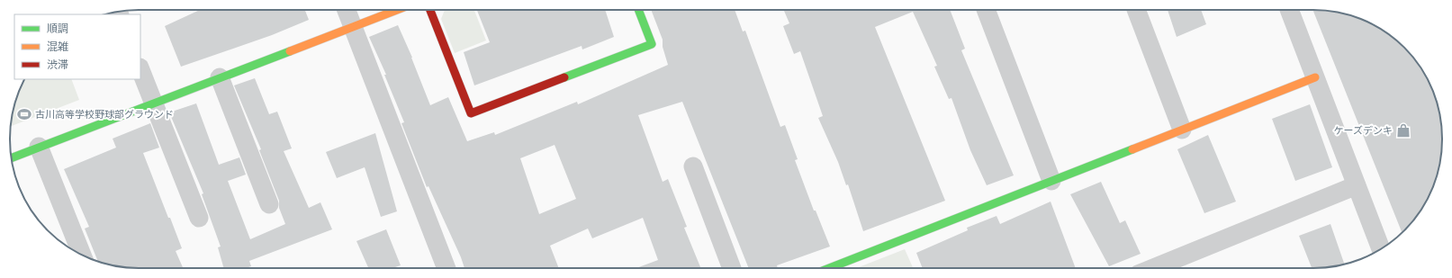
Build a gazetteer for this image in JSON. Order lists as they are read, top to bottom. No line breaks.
{"places":{"sports":["古川高等学校野球部グラウンド"],"shop":["ケーズデンキ"]},"legend":["順調","混雑","渋滞"]}
